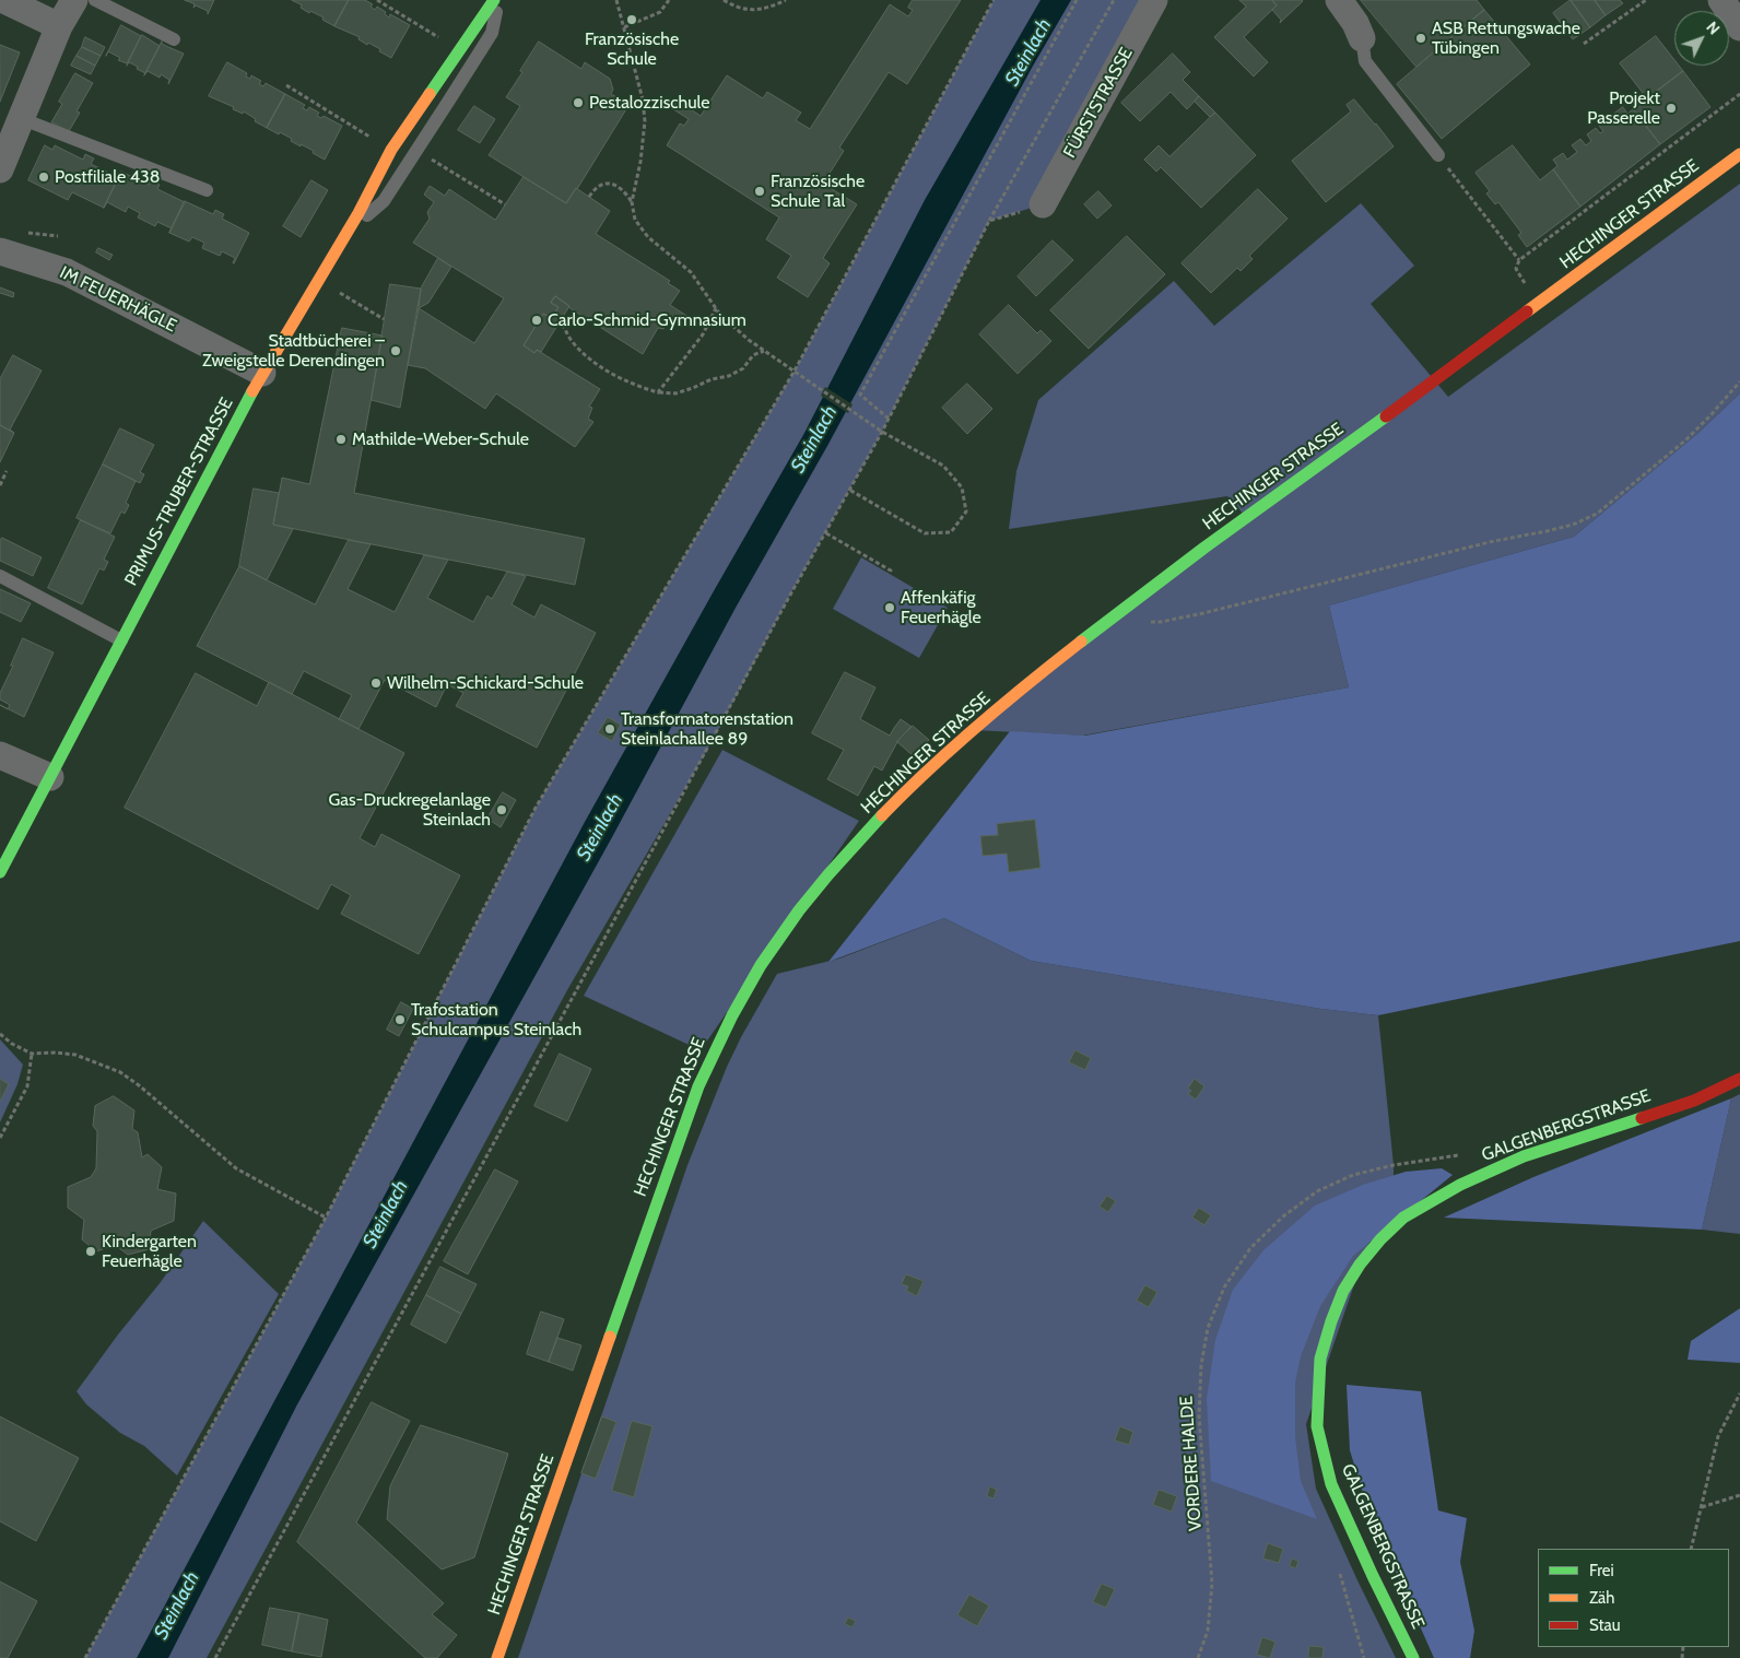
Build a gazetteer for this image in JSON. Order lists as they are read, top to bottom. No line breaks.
{"streets":{"main road":["HECHINGER STRASSE","PRIMUS-TRUBER-STRASSE","GALGENBERGSTRASSE"],"street":["FÜRSTSTRASSE","IM FEUERHÄGLE"],"path":["VORDERE HALDE"]},"crossings":[["IM FEUERHÄGLE","PRIMUS-TRUBER-STRASSE"]],"water":["Steinlach"],"places":["Französische Schule","ASB Rettungswache Tübingen","Pestalozzischule","Projekt Passerelle","Postfiliale 438","Französische Schule Tal","Carlo-Schmid-Gymnasium","Stadtbücherei – Zweigstelle Derendingen","Mathilde-Weber-Schule","Affenkäfig Feuerhägle","Wilhelm-Schickard-Schule","Transformatorenstation Steinlachallee 89","Gas-Druckregelanlage Steinlach","Trafostation Schulcampus Steinlach","Kindergarten Feuerhägle"],"legend":["Frei","Zäh","Stau"],"north":"top right"}
